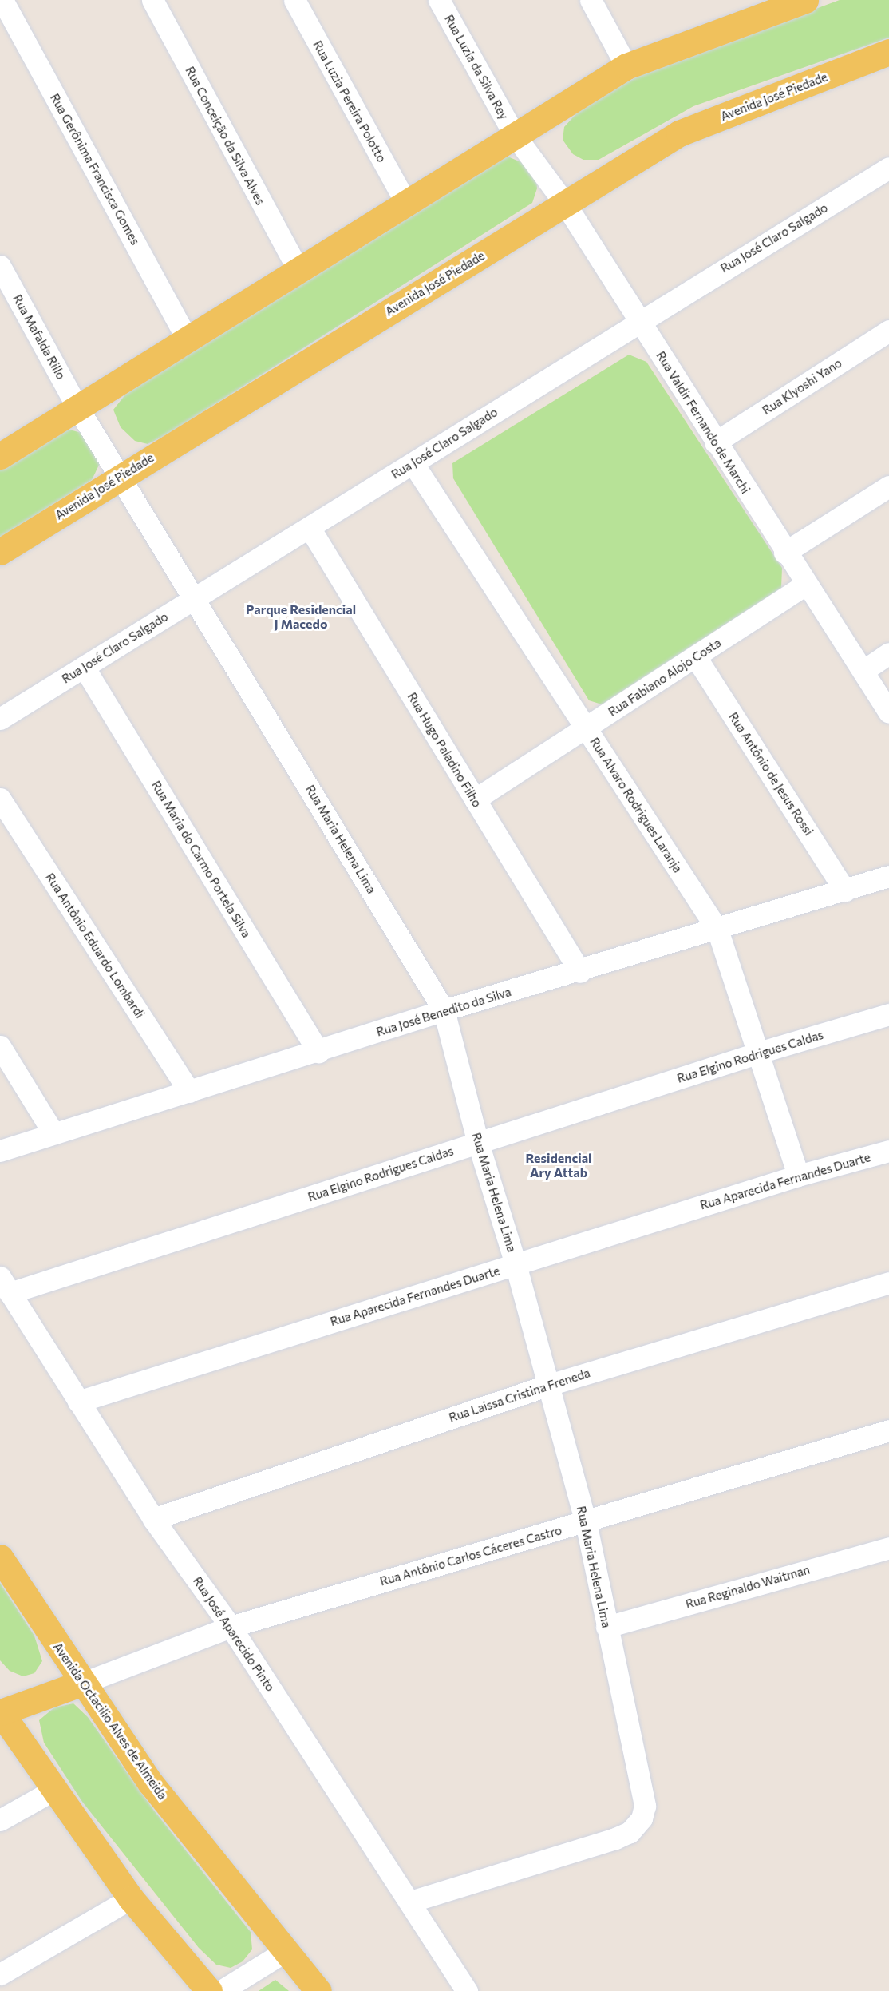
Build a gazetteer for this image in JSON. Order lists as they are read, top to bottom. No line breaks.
{"streets":{"main road":["Avenida José Piedade","Avenida Octacilio Alves de Almeida"],"street":["Rua Luzia da Silva Rey","Rua Luzia Pereira Polotto","Rua Conceição da Silva Alves","Rua Gerônima Francisca Gomes","Rua José Claro Salgado","Rua Mafalda Rillo","Rua Klyoshi Yano","Rua Valdir Fernando de Marchi","Rua Fabiano Alojo Costa","Rua Hugo Paladino Filho","Rua Antônio de Jesus Rossi","Rua Alvaro Rodrigues Laranja","Rua Maria Helena Lima","Rua Maria do Carmo Portela Silva","Rua Antônio Eduardo Lombardi","Rua José Benedito da Silva","Rua Elgino Rodrigues Caldas","Rua Aparecida Fernandes Duarte","Rua Laissa Cristina Freneda","Rua Antônio Carlos Cáceres Castro","Rua Reginaldo Waitman","Rua José Aparecido Pinto"]},"crossings":[["Rua Luzia da Silva Rey","Rua Valdir Fernando de Marchi"],["Avenida José Piedade","Rua Valdir Fernando de Marchi"],["Avenida José Piedade","Rua Maria Helena Lima"],["Rua José Claro Salgado","Rua Valdir Fernando de Marchi"],["Rua José Claro Salgado","Rua Hugo Paladino Filho"],["Rua José Claro Salgado","Rua Alvaro Rodrigues Laranja"],["Rua José Claro Salgado","Rua Maria Helena Lima"],["Rua José Claro Salgado","Rua Maria do Carmo Portela Silva"],["Rua Mafalda Rillo","Rua Maria Helena Lima"],["Rua Klyoshi Yano","Rua Valdir Fernando de Marchi"],["Rua Valdir Fernando de Marchi","Rua Fabiano Alojo Costa"],["Rua Fabiano Alojo Costa","Rua Hugo Paladino Filho"],["Rua Fabiano Alojo Costa","Rua Antônio de Jesus Rossi"],["Rua Fabiano Alojo Costa","Rua Alvaro Rodrigues Laranja"],["Rua Hugo Paladino Filho","Rua José Benedito da Silva"],["Rua Antônio de Jesus Rossi","Rua José Benedito da Silva"],["Rua Alvaro Rodrigues Laranja","Rua José Benedito da Silva"],["Rua Alvaro Rodrigues Laranja","Rua Elgino Rodrigues Caldas"],["Rua Alvaro Rodrigues Laranja","Rua Aparecida Fernandes Duarte"],["Rua Maria Helena Lima","Rua José Benedito da Silva"],["Rua Maria Helena Lima","Rua Elgino Rodrigues Caldas"],["Rua Maria Helena Lima","Rua Aparecida Fernandes Duarte"],["Rua Maria Helena Lima","Rua Laissa Cristina Freneda"],["Rua Maria Helena Lima","Rua Antônio Carlos Cáceres Castro"],["Rua Maria Helena Lima","Rua Reginaldo Waitman"],["Rua Maria Helena Lima","Rua José Aparecido Pinto"],["Rua Maria do Carmo Portela Silva","Rua José Benedito da Silva"],["Rua Antônio Eduardo Lombardi","Rua José Benedito da Silva"],["Rua Elgino Rodrigues Caldas","Rua José Aparecido Pinto"],["Rua Aparecida Fernandes Duarte","Rua José Aparecido Pinto"],["Rua Laissa Cristina Freneda","Rua José Aparecido Pinto"],["Rua Antônio Carlos Cáceres Castro","Rua José Aparecido Pinto"],["Rua Antônio Carlos Cáceres Castro","Avenida Octacilio Alves de Almeida"]],"districts":["Parque Residencial J Macedo","Residencial Ary Attab"]}
